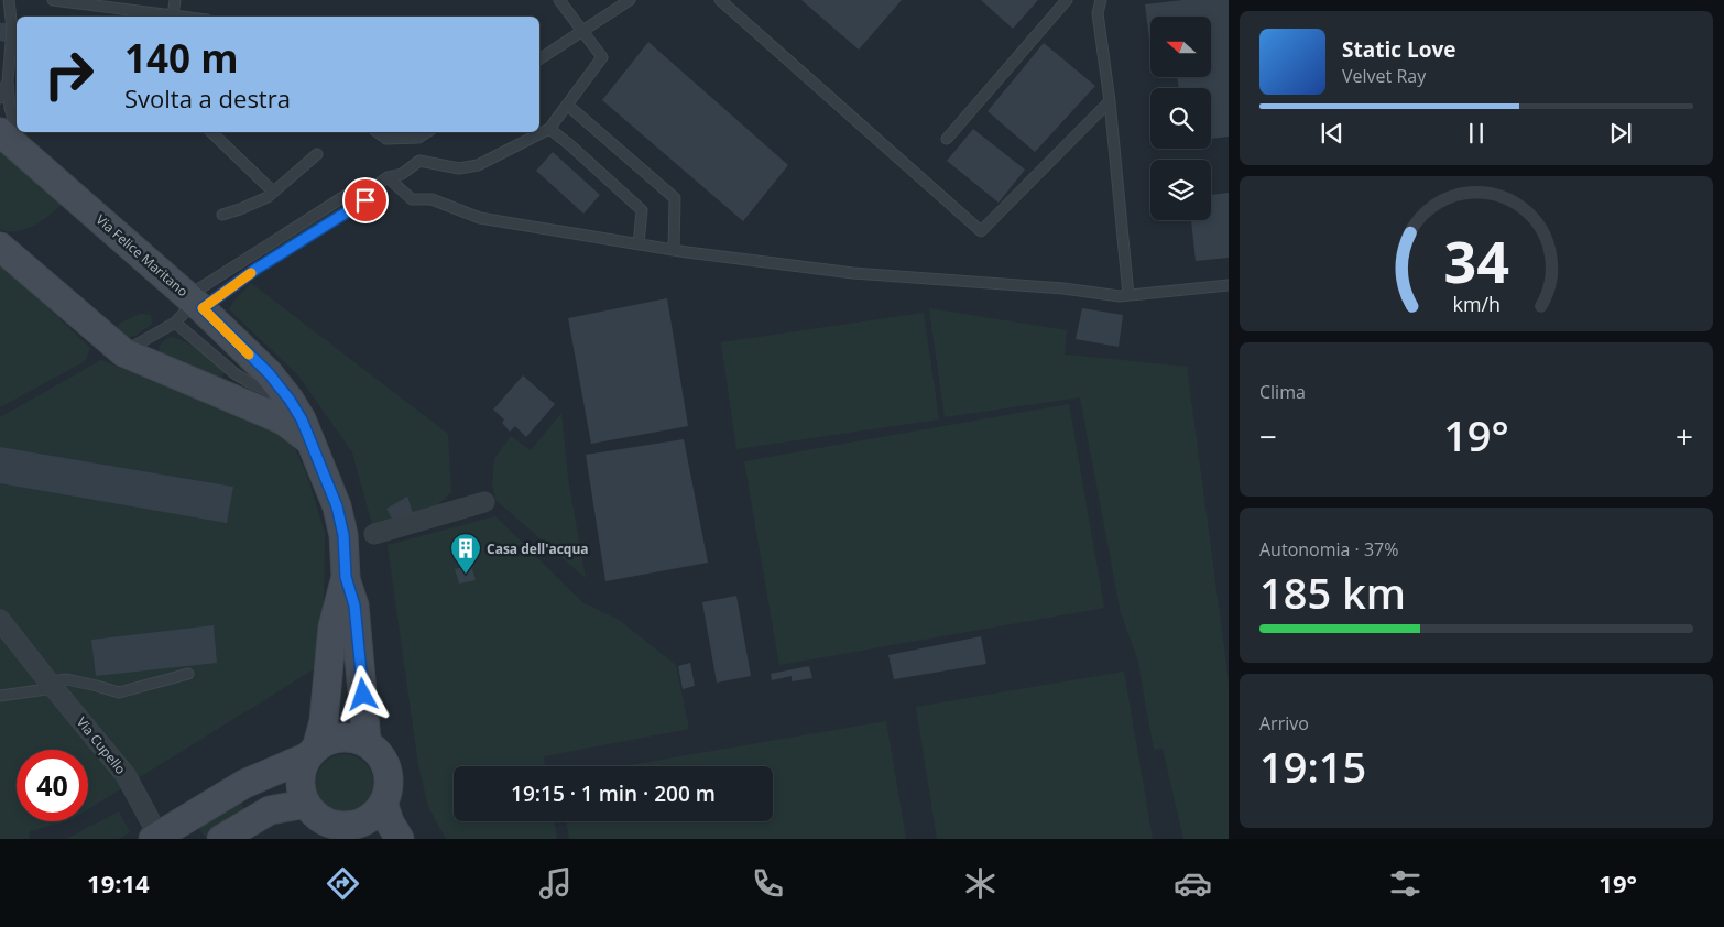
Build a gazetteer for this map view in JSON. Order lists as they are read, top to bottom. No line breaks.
{"streets":{"street":["Via Felice Maritano","Via Cupello"]},"places":{"building":["Casa dell'acqua"]},"north":"left","page":{"turn":["140 m","Svolta a destra"],"song":["Static Love","Velvet Ray"],"tile":["Clima",["Autonomia · 37%","185 km"],["Arrivo","19:15"]],"heat":["−","19°","+"],"limit":"40","trip":"19:15 · 1 min · 200 m","tabs":["19:14","19°"],"gauge":["34","km/h"]}}
